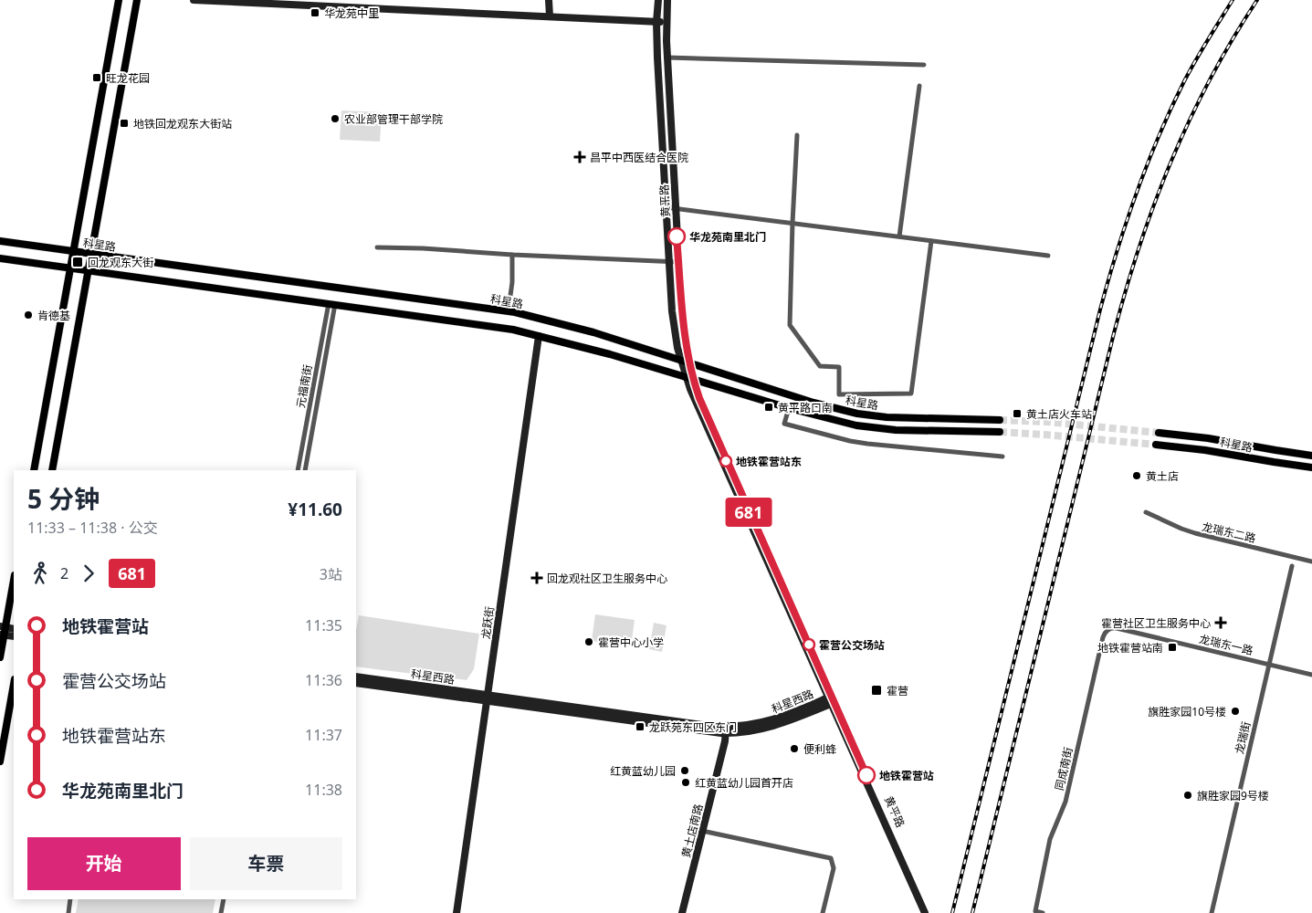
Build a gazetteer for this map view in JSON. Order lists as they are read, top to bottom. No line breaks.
{"streets":{"main road":["黄平路","科星路","龙跃街","科星西路","黄土店南路"],"street":["元福南街","龙瑞东二路","龙瑞东一路","龙瑞街","同成南街"]},"crossings":[["黄平路","科星路"],["黄平路","科星西路"],["科星路","元福南街"],["科星路","龙跃街"],["龙跃街","科星西路"],["龙瑞东一路","龙瑞街"],["龙瑞东一路","同成南街"],["科星西路","黄土店南路"]],"places":{"transit":["华龙苑中里","旺龙花园","地铁回龙观东大街站","回龙观东大街","黄平路口南","黄土店火车站","地铁霍营站南","霍营","龙跃苑东四区东门"],"other":["农业部管理干部学院","华龙苑南里北门","肯德基","地铁霍营站东","黄土店","霍营中心小学","霍营公交场站","旗胜家园10号楼","便利蜂","红黄蓝幼儿园","地铁霍营站","红黄蓝幼儿园首开店","旗胜家园9号楼"],"health":["昌平中西医结合医院","回龙观社区卫生服务中心","霍营社区卫生服务中心"]},"lines":["bus line 681"],"page":{"on_map":"681","heading":["5 分钟","11:33 – 11:38 · 公交","¥11.60"],"legs":["2","681","3站"],"list":[{"name":"地铁霍营站","value":"11:35"},{"name":"霍营公交场站","value":"11:36"},{"name":"地铁霍营站东","value":"11:37"},{"name":"华龙苑南里北门","value":"11:38"}],"buttons":["开始","车票"]}}
